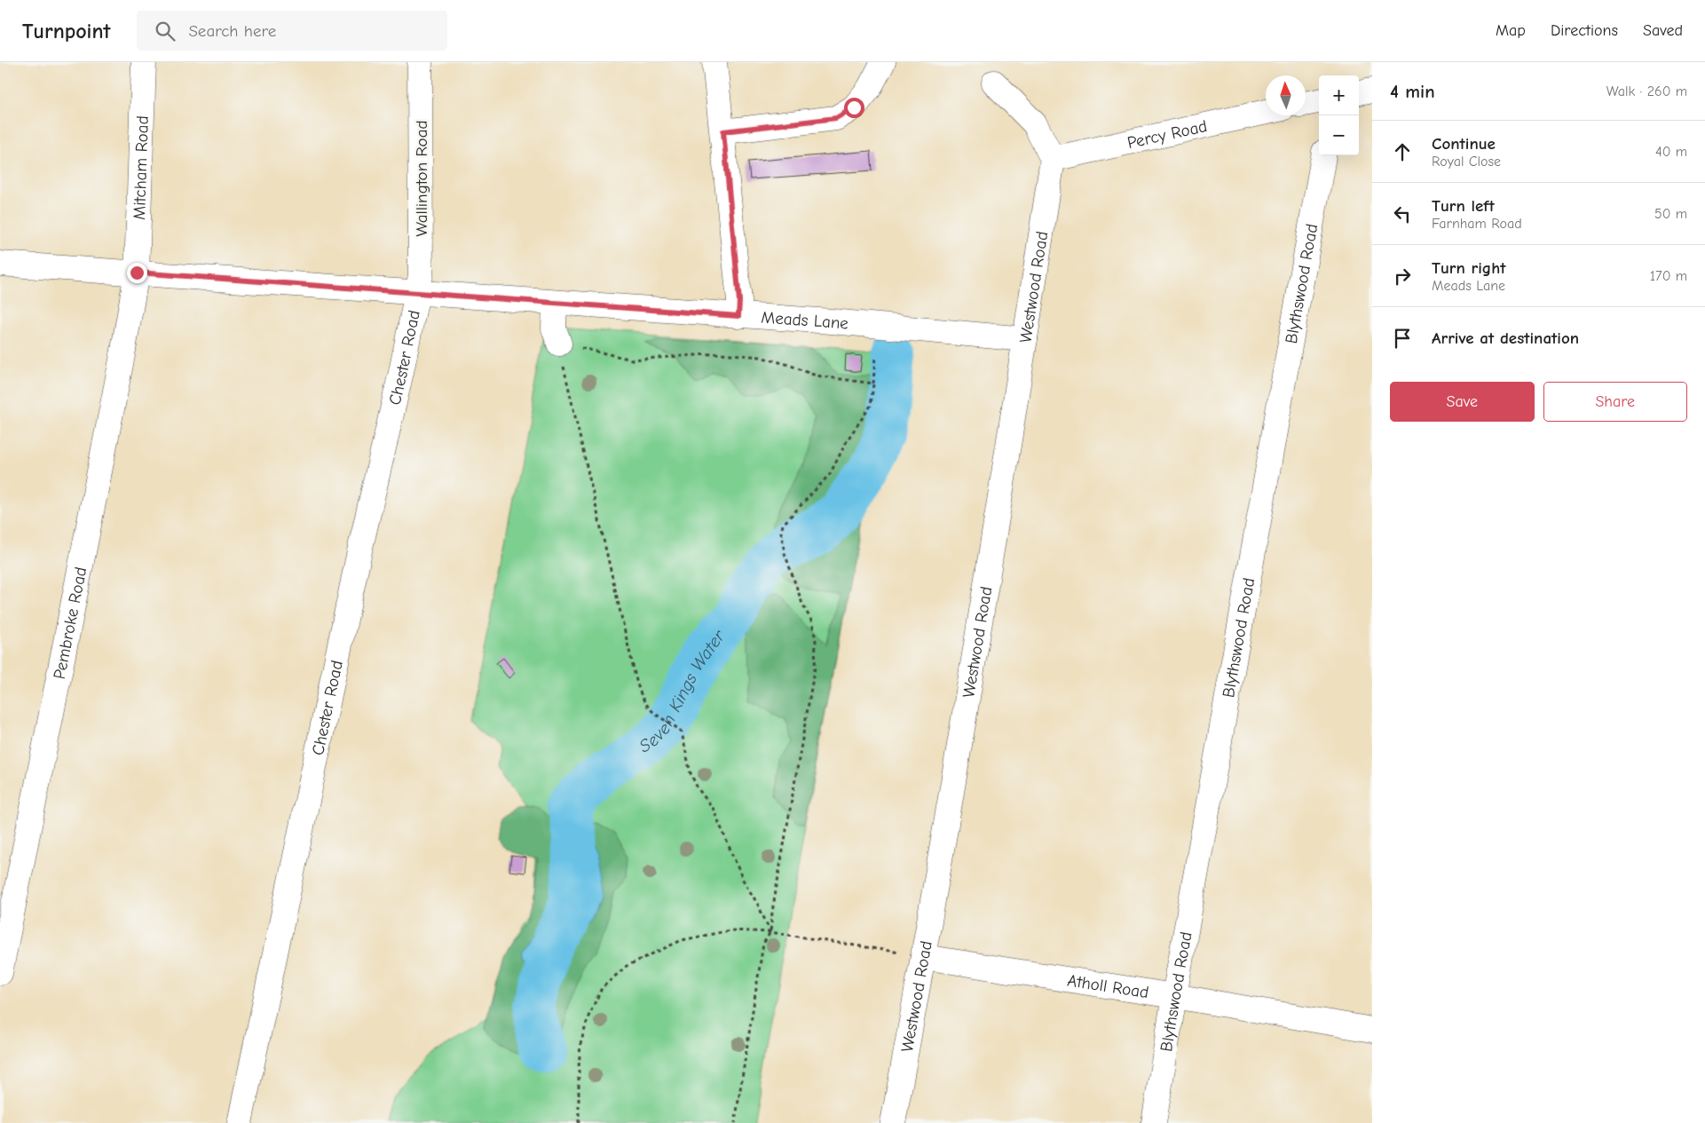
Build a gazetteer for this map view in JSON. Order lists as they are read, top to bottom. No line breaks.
{"streets":{"street":["Percy Road","Mitcham Road","Wallington Road","Blythswood Road","Westwood Road","Meads Lane","Chester Road","Pembroke Road","Atholl Road"]},"crossings":[["Percy Road","Westwood Road"],["Mitcham Road","Meads Lane"],["Mitcham Road","Pembroke Road"],["Wallington Road","Meads Lane"],["Wallington Road","Chester Road"],["Blythswood Road","Atholl Road"],["Westwood Road","Meads Lane"],["Westwood Road","Atholl Road"],["Meads Lane","Chester Road"],["Meads Lane","Pembroke Road"]],"water":["Seven Kings Water"],"north":"top","page":{"header":"Turnpoint","search":"Search here","nav":["Map","Directions","Saved"],"heading":["4 min","Walk · 260 m"],"map_buttons":["+","−"],"list":[["Continue","Royal Close","40 m"],["Turn left","Farnham Road","50 m"],["Turn right","Meads Lane","170 m"],"Arrive at destination"],"buttons":["Save","Share"]}}
